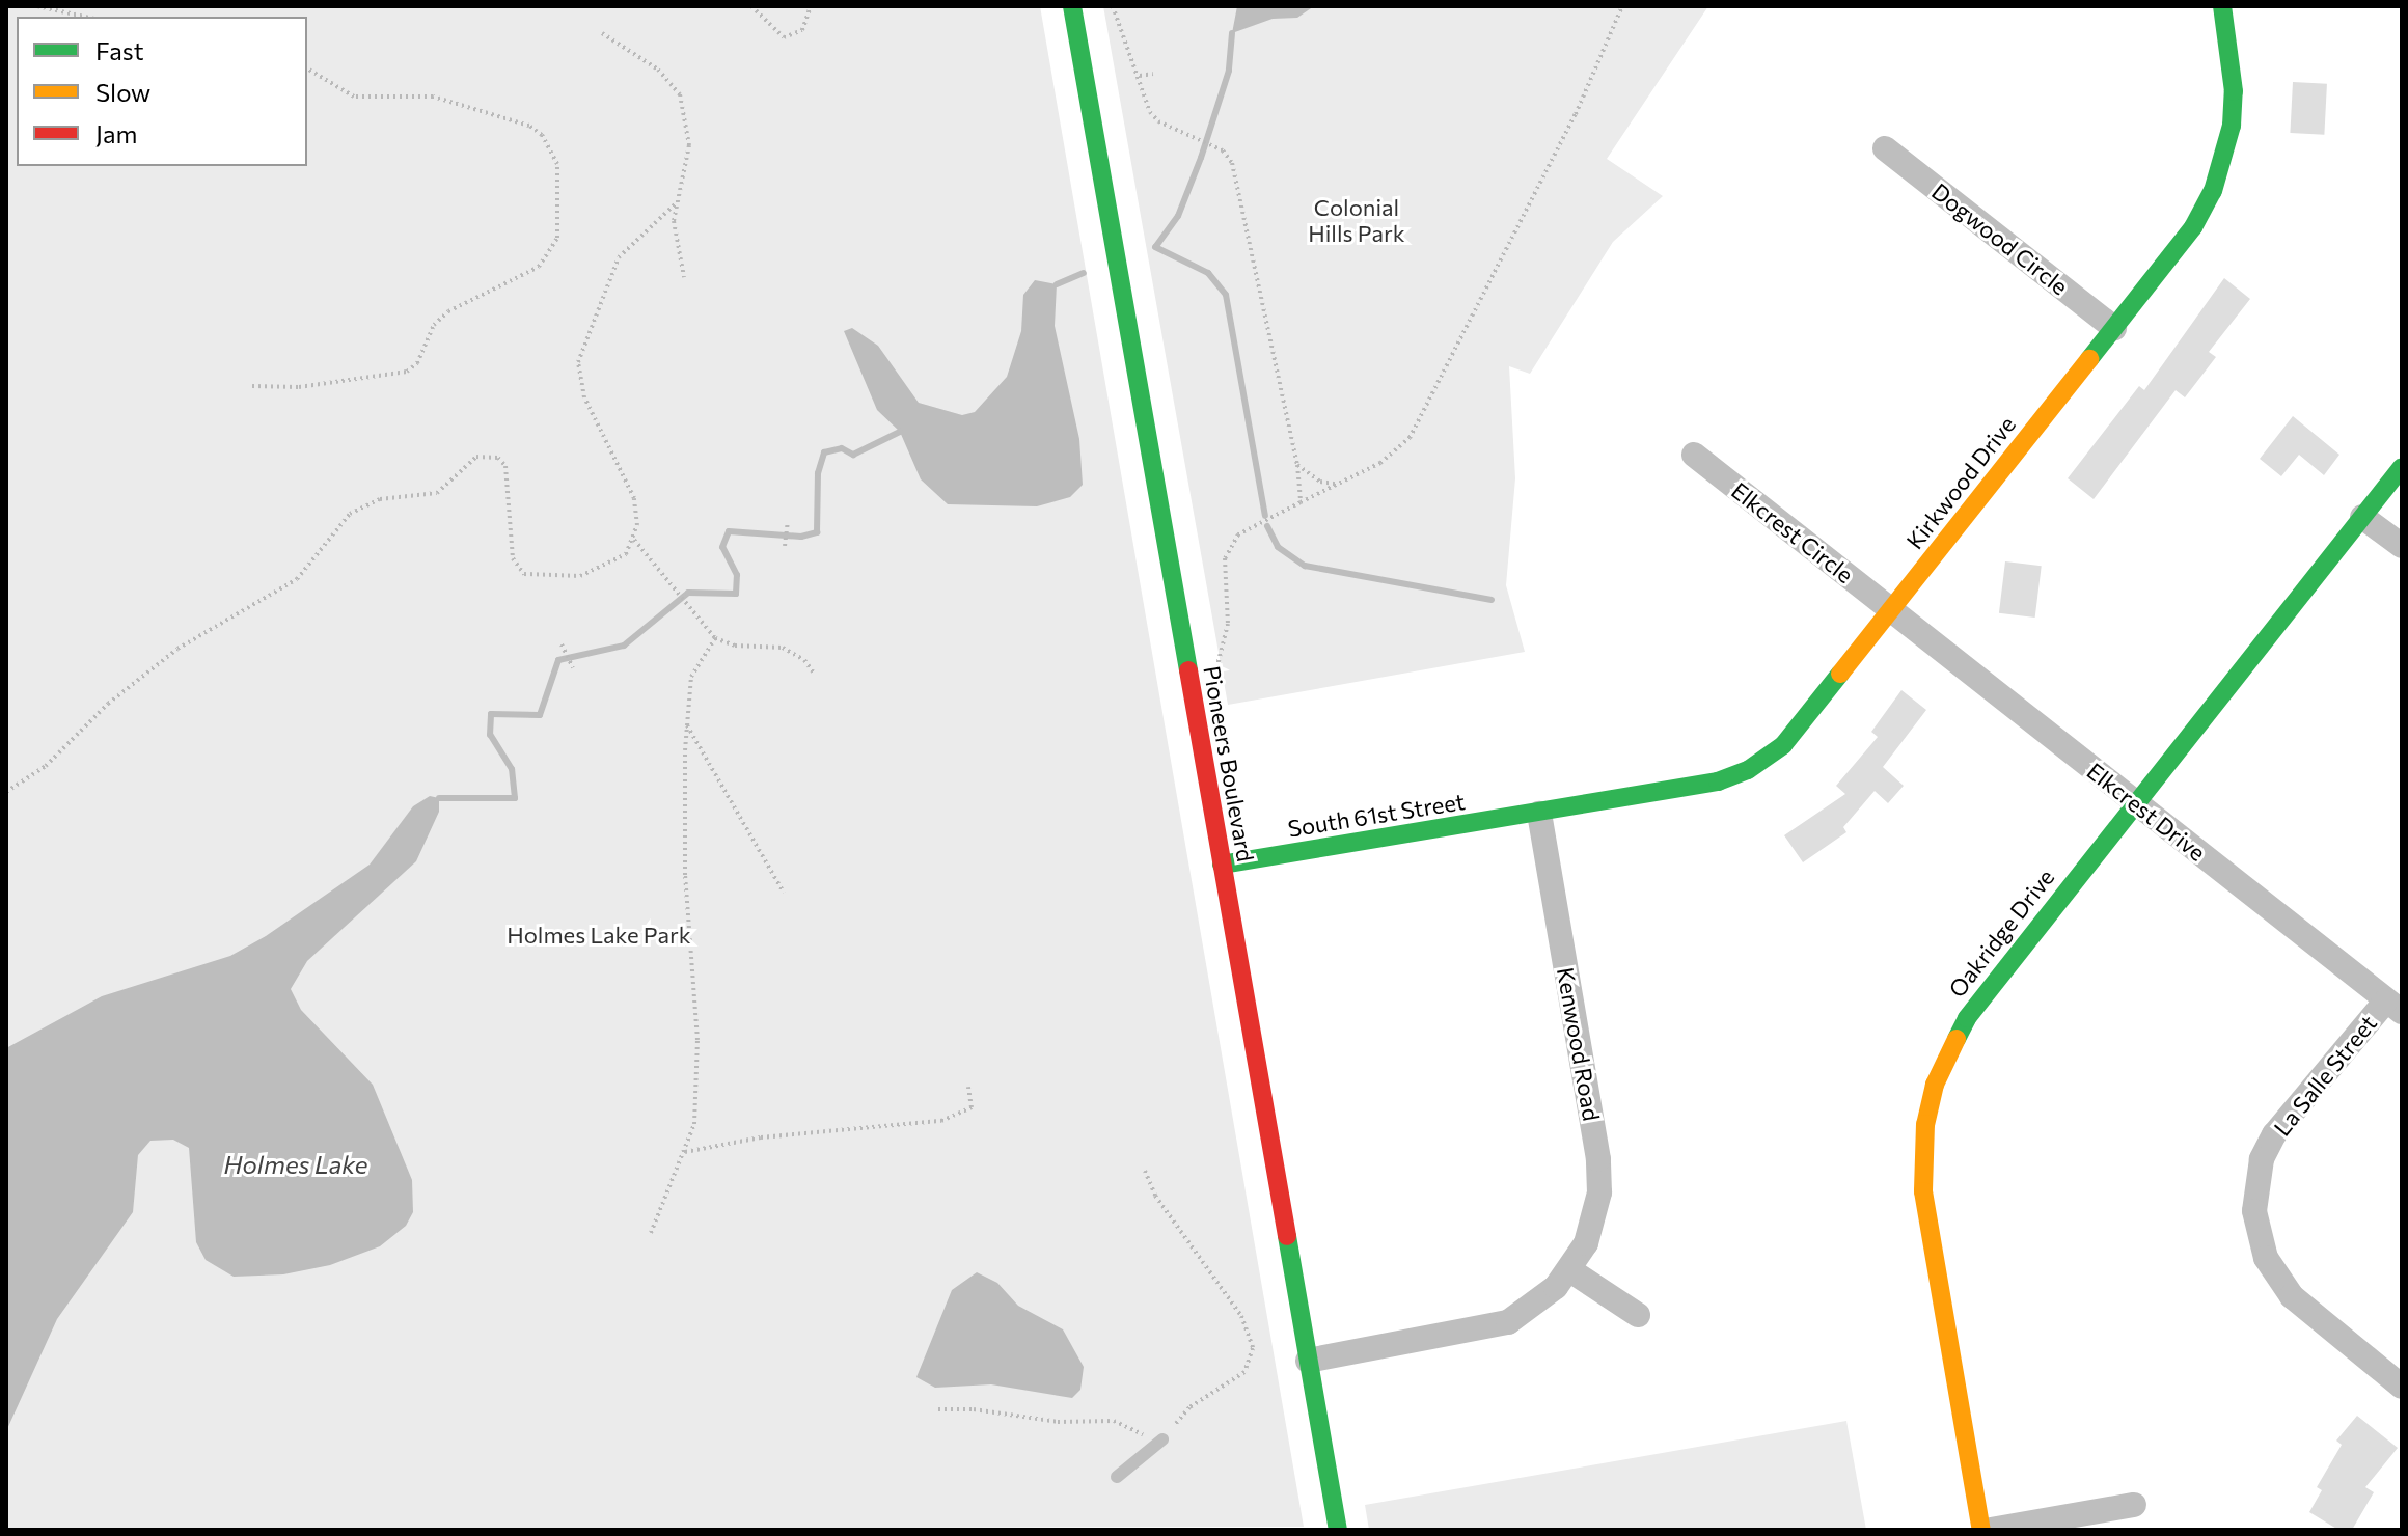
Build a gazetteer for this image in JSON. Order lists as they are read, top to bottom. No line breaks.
{"streets":{"street":["Dogwood Circle","Kirkwood Drive","Elkcrest Circle","Pioneers Boulevard","Elkcrest Drive","South 61st Street","Oakridge Drive","Kenwood Road","La Salle Street"]},"crossings":[["Dogwood Circle","Kirkwood Drive"],["Kirkwood Drive","Elkcrest Circle"],["Kirkwood Drive","Elkcrest Drive"],["Kirkwood Drive","South 61st Street"],["Kirkwood Drive","Kenwood Road"],["Elkcrest Circle","Elkcrest Drive"],["Pioneers Boulevard","South 61st Street"],["Elkcrest Drive","Oakridge Drive"],["Elkcrest Drive","La Salle Street"],["South 61st Street","Kenwood Road"]],"water":["Holmes Lake"],"parks":["Colonial Hills Park","Holmes Lake Park"],"legend":["Fast","Slow","Jam"]}
